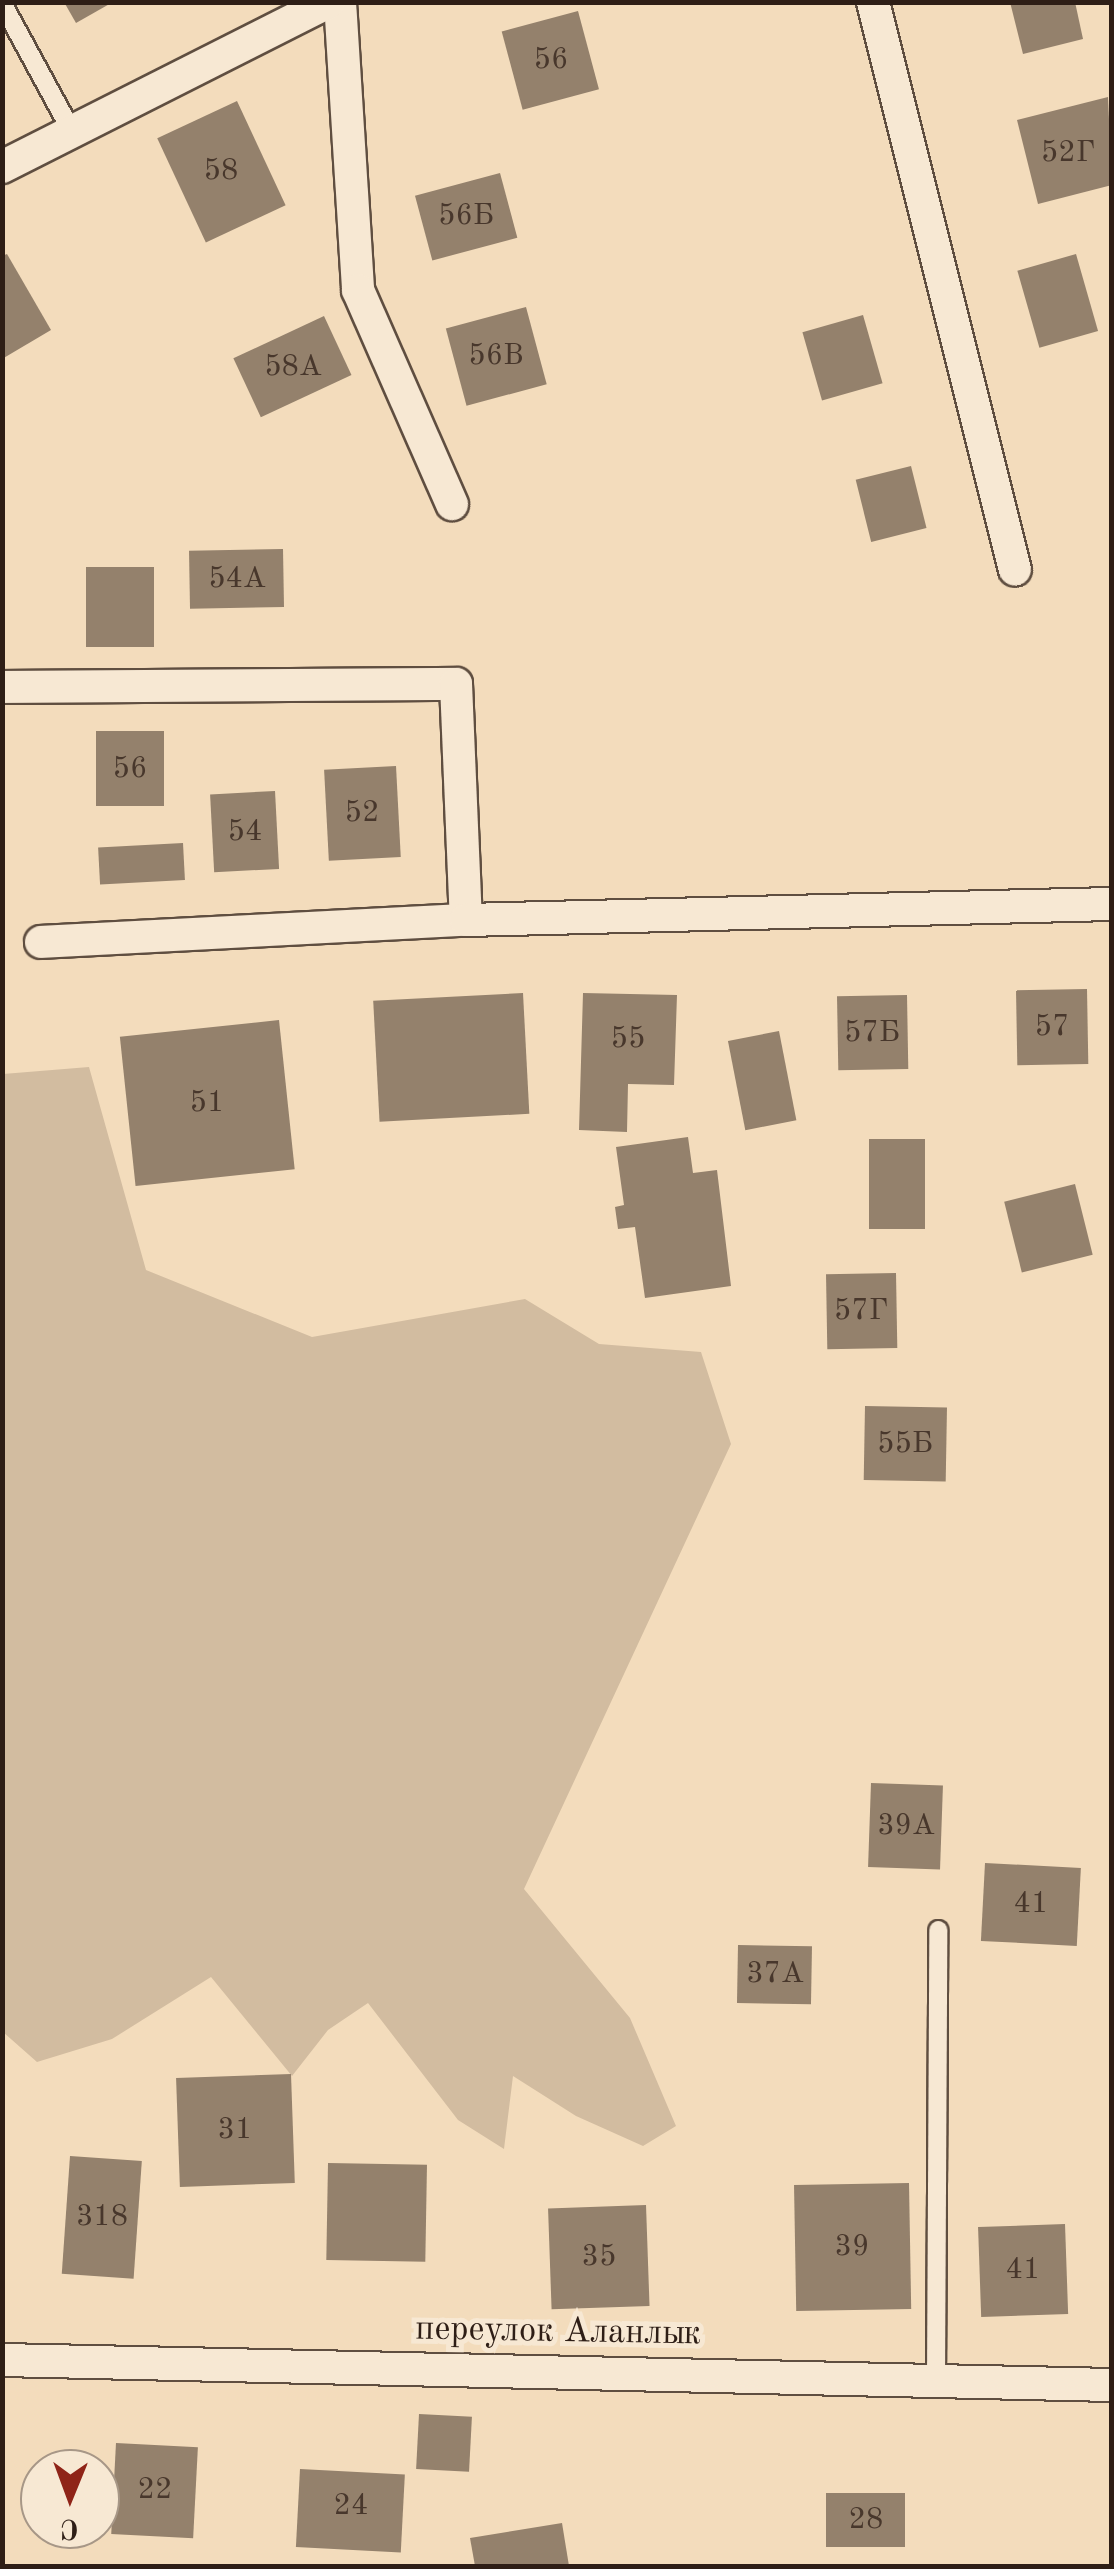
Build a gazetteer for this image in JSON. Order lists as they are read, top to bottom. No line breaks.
{"streets":{"street":["переулок Аланлык"]},"house_numbers":["56","52Г","58","56Б","56В","58А","54А","56","52","54","57","57Б","55","51","57Г","55Б","39А","41","37А","31","318","39","35","41","22","24","28"],"north":"bottom"}
